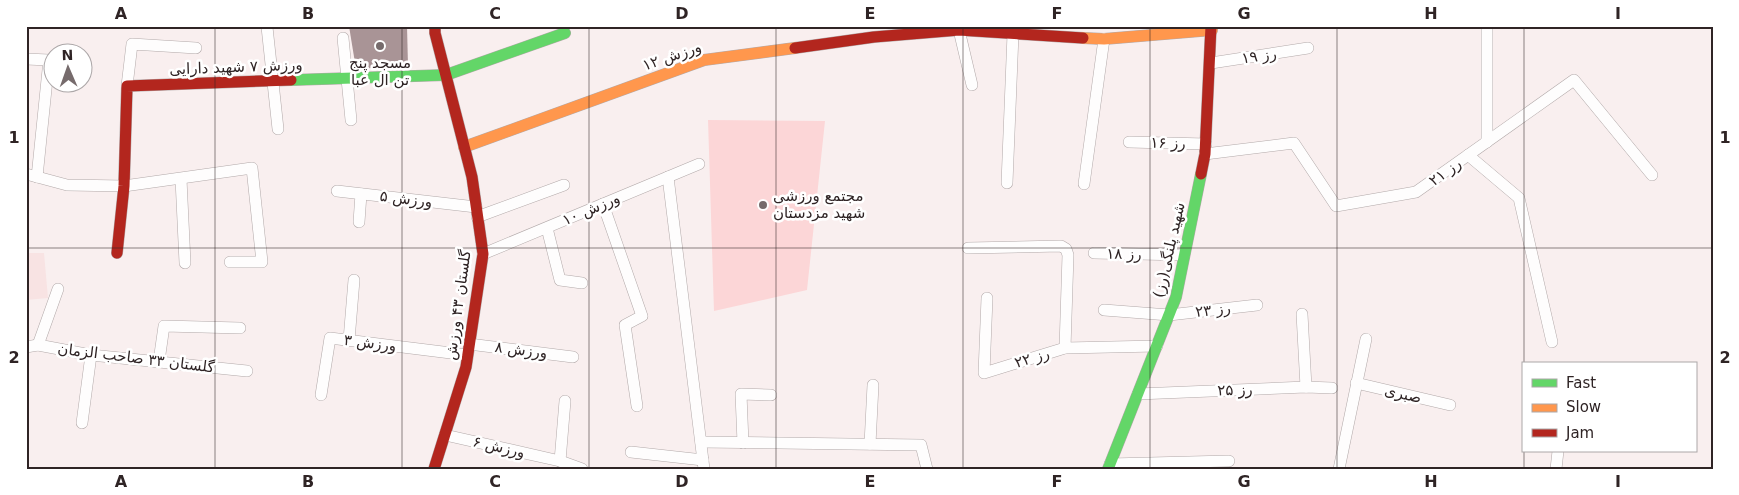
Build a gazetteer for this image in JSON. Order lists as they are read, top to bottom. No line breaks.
{"streets":{"street":["ورزش ۱۲","رز ۱۹","ورزش ۷ شهید دارایی","رز ۱۶","رز ۲۱","ورزش ۵","ورزش ۱۰","شهید پلنگی(رز)","رز ۱۸","گلستان ۴۳ ورزش","رز ۲۳","ورزش ۳","ورزش ۸","گلستان ۳۳ صاحب الزمان","رز ۲۲","رز ۲۵","صبری","ورزش ۶"]},"crossings":[["ورزش ۱۲","شهید پلنگی(رز)"],["ورزش ۱۲","گلستان ۴۳ ورزش"],["رز ۱۹","شهید پلنگی(رز)"],["ورزش ۷ شهید دارایی","گلستان ۴۳ ورزش"],["رز ۱۶","رز ۲۱"],["رز ۱۶","شهید پلنگی(رز)"],["رز ۲۱","شهید پلنگی(رز)"],["ورزش ۵","گلستان ۴۳ ورزش"],["ورزش ۱۰","گلستان ۴۳ ورزش"],["شهید پلنگی(رز)","رز ۱۸"],["شهید پلنگی(رز)","رز ۲۳"],["شهید پلنگی(رز)","رز ۲۲"],["شهید پلنگی(رز)","رز ۲۵"],["گلستان ۴۳ ورزش","ورزش ۳"],["گلستان ۴۳ ورزش","ورزش ۸"],["گلستان ۴۳ ورزش","ورزش ۶"],["ورزش ۳","ورزش ۸"]],"places":["مسجد پنج تن ال عبا","مجتمع ورزشی شهید مزدستان"],"legend":["Fast","Slow","Jam"],"north":"top","grid":{"columns":["A","B","C","D","E","F","G","H","I"],"rows":["1","2"]}}
